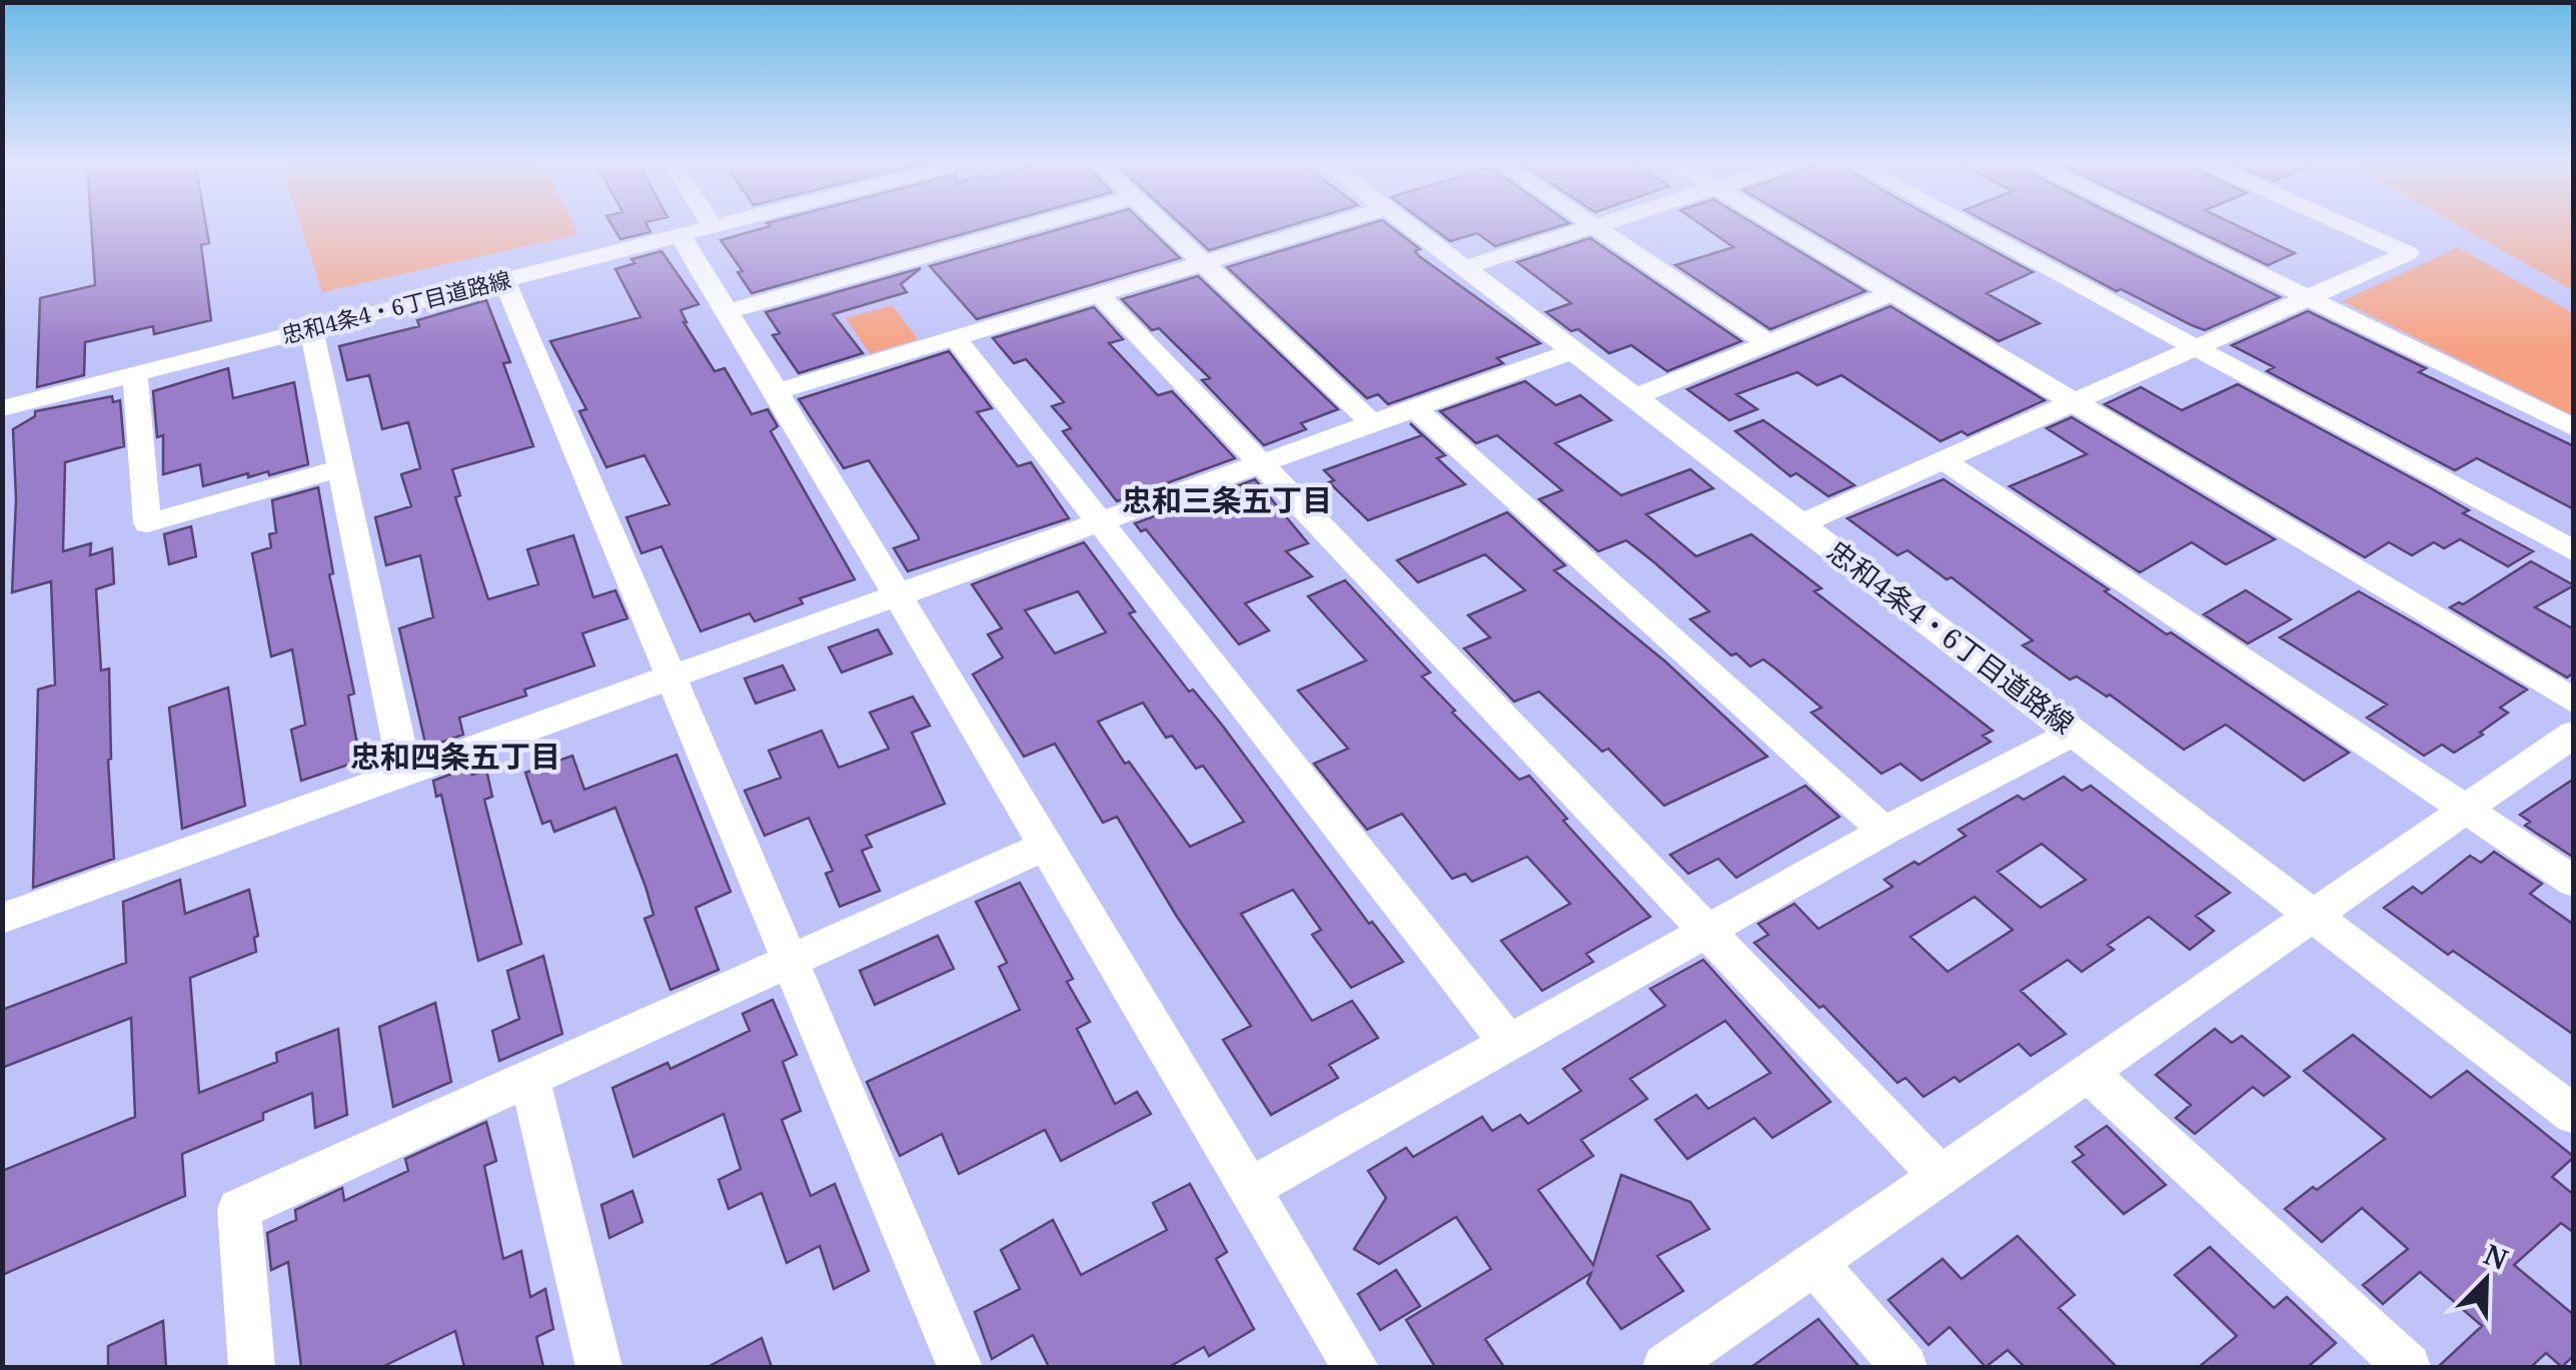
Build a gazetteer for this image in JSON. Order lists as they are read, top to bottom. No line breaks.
{"streets":{"street":["忠和4条4・6丁目道路線"]},"districts":["忠和三条五丁目","忠和四条五丁目"],"north":"top right"}
